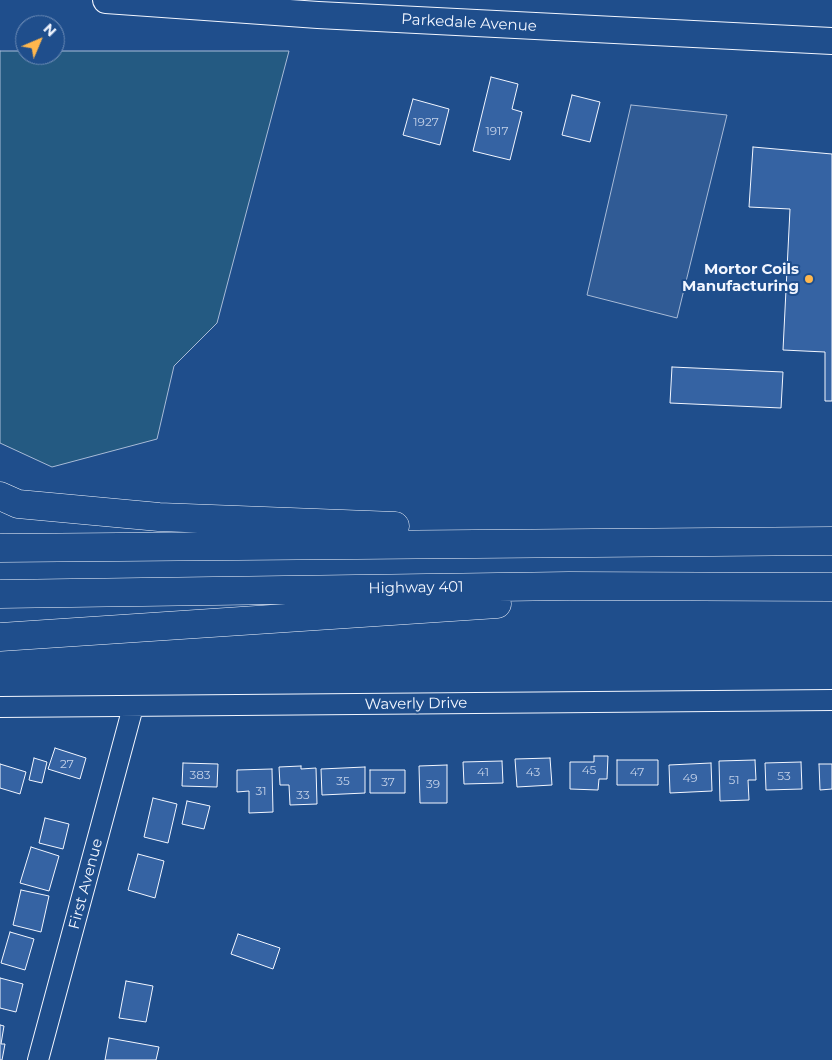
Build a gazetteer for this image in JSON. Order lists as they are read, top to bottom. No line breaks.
{"streets":{"highway":["Highway 401"],"main road":["Parkedale Avenue"],"street":["Waverly Drive","First Avenue"]},"crossings":[["Waverly Drive","First Avenue"]],"places":["Mortor Coils Manufacturing"],"house_numbers":["1927","1917","27","45","41","43","47","383","53","49","51","35","37","39","31","33"],"north":"top right"}
